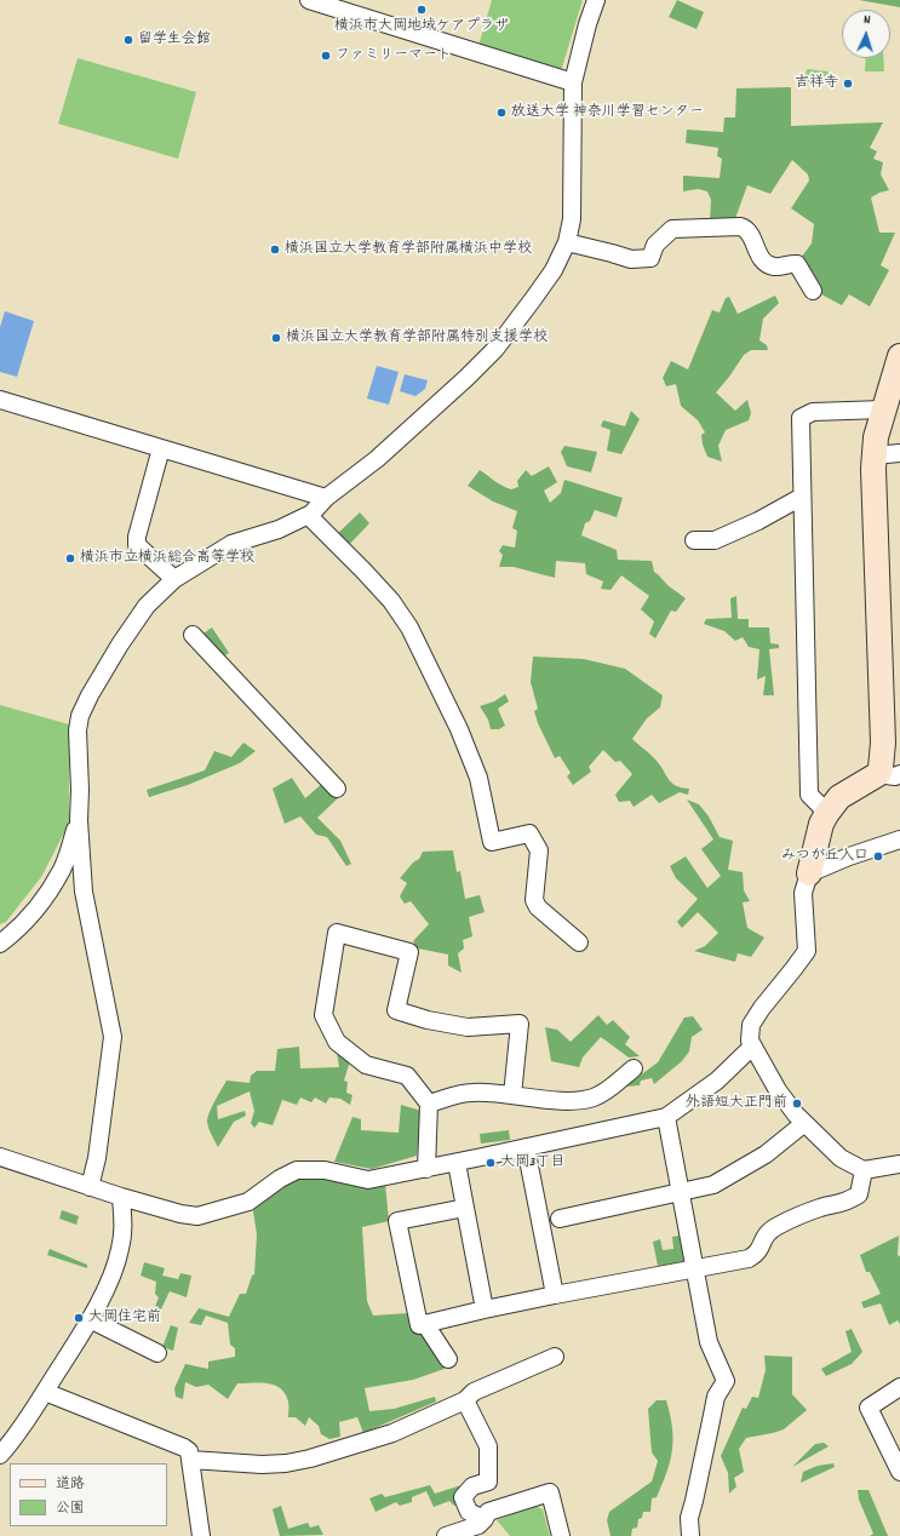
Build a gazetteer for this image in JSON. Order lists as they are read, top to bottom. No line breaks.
{"places":["横浜市大岡地域ケアプラザ","留学生会館","ファミリーマート","吉祥寺","放送大学 神奈川学習センター","横浜国立大学教育学部附属横浜中学校","横浜国立大学教育学部附属特別支援学校","横浜市立横浜総合高等学校","みつが丘入口","外語短大正門前","大岡3丁目","大岡住宅前"],"legend":["道路","公園"],"north":"top"}
